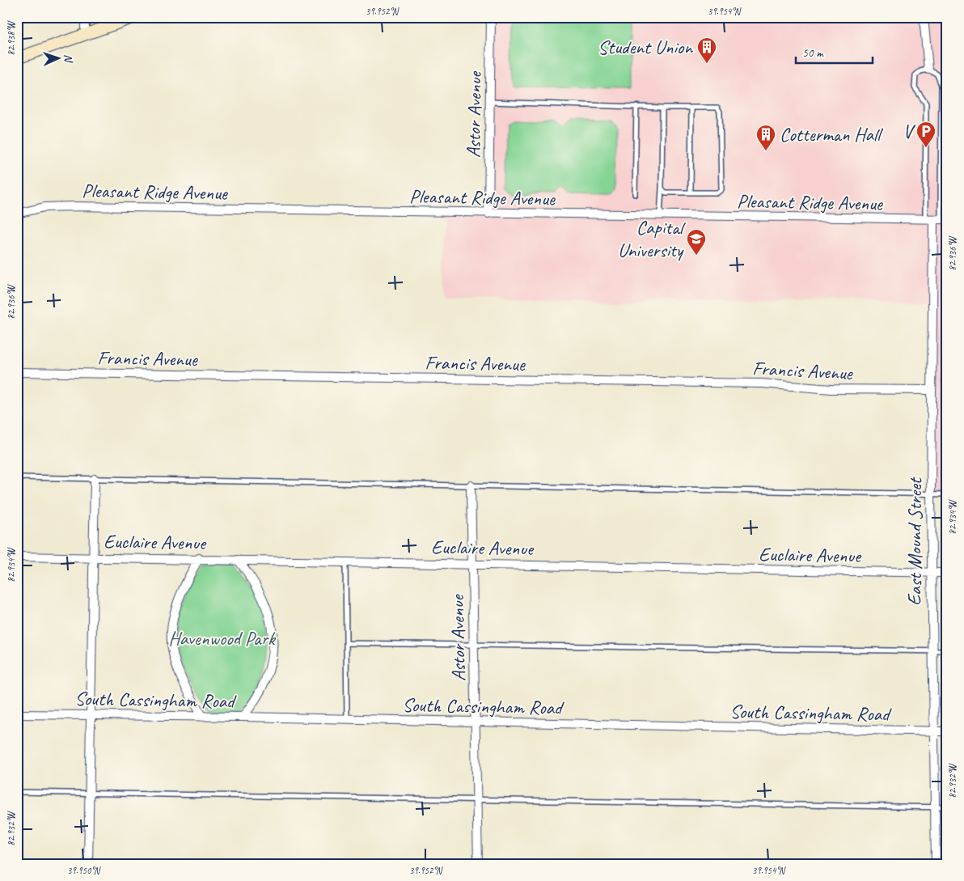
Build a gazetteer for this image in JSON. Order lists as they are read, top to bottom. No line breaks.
{"streets":{"street":["Astor Avenue","Pleasant Ridge Avenue","Francis Avenue","Euclaire Avenue","East Mound Street","South Cassingham Road"]},"crossings":[["Astor Avenue","Pleasant Ridge Avenue"],["Astor Avenue","Euclaire Avenue"],["Astor Avenue","South Cassingham Road"],["Pleasant Ridge Avenue","East Mound Street"],["Francis Avenue","East Mound Street"],["Euclaire Avenue","East Mound Street"],["Euclaire Avenue","South Cassingham Road"],["East Mound Street","South Cassingham Road"]],"parks":["Havenwood Park"],"places":{"building":["Student Union","Cotterman Hall"],"parking":["V"],"school or university":["Capital University"]},"scale_bar":"50 m","north":"right","coordinates":["39.952°N","39.954°N","82.938°W","82.936°W","82.934°W","82.932°W","39.950°N"]}
